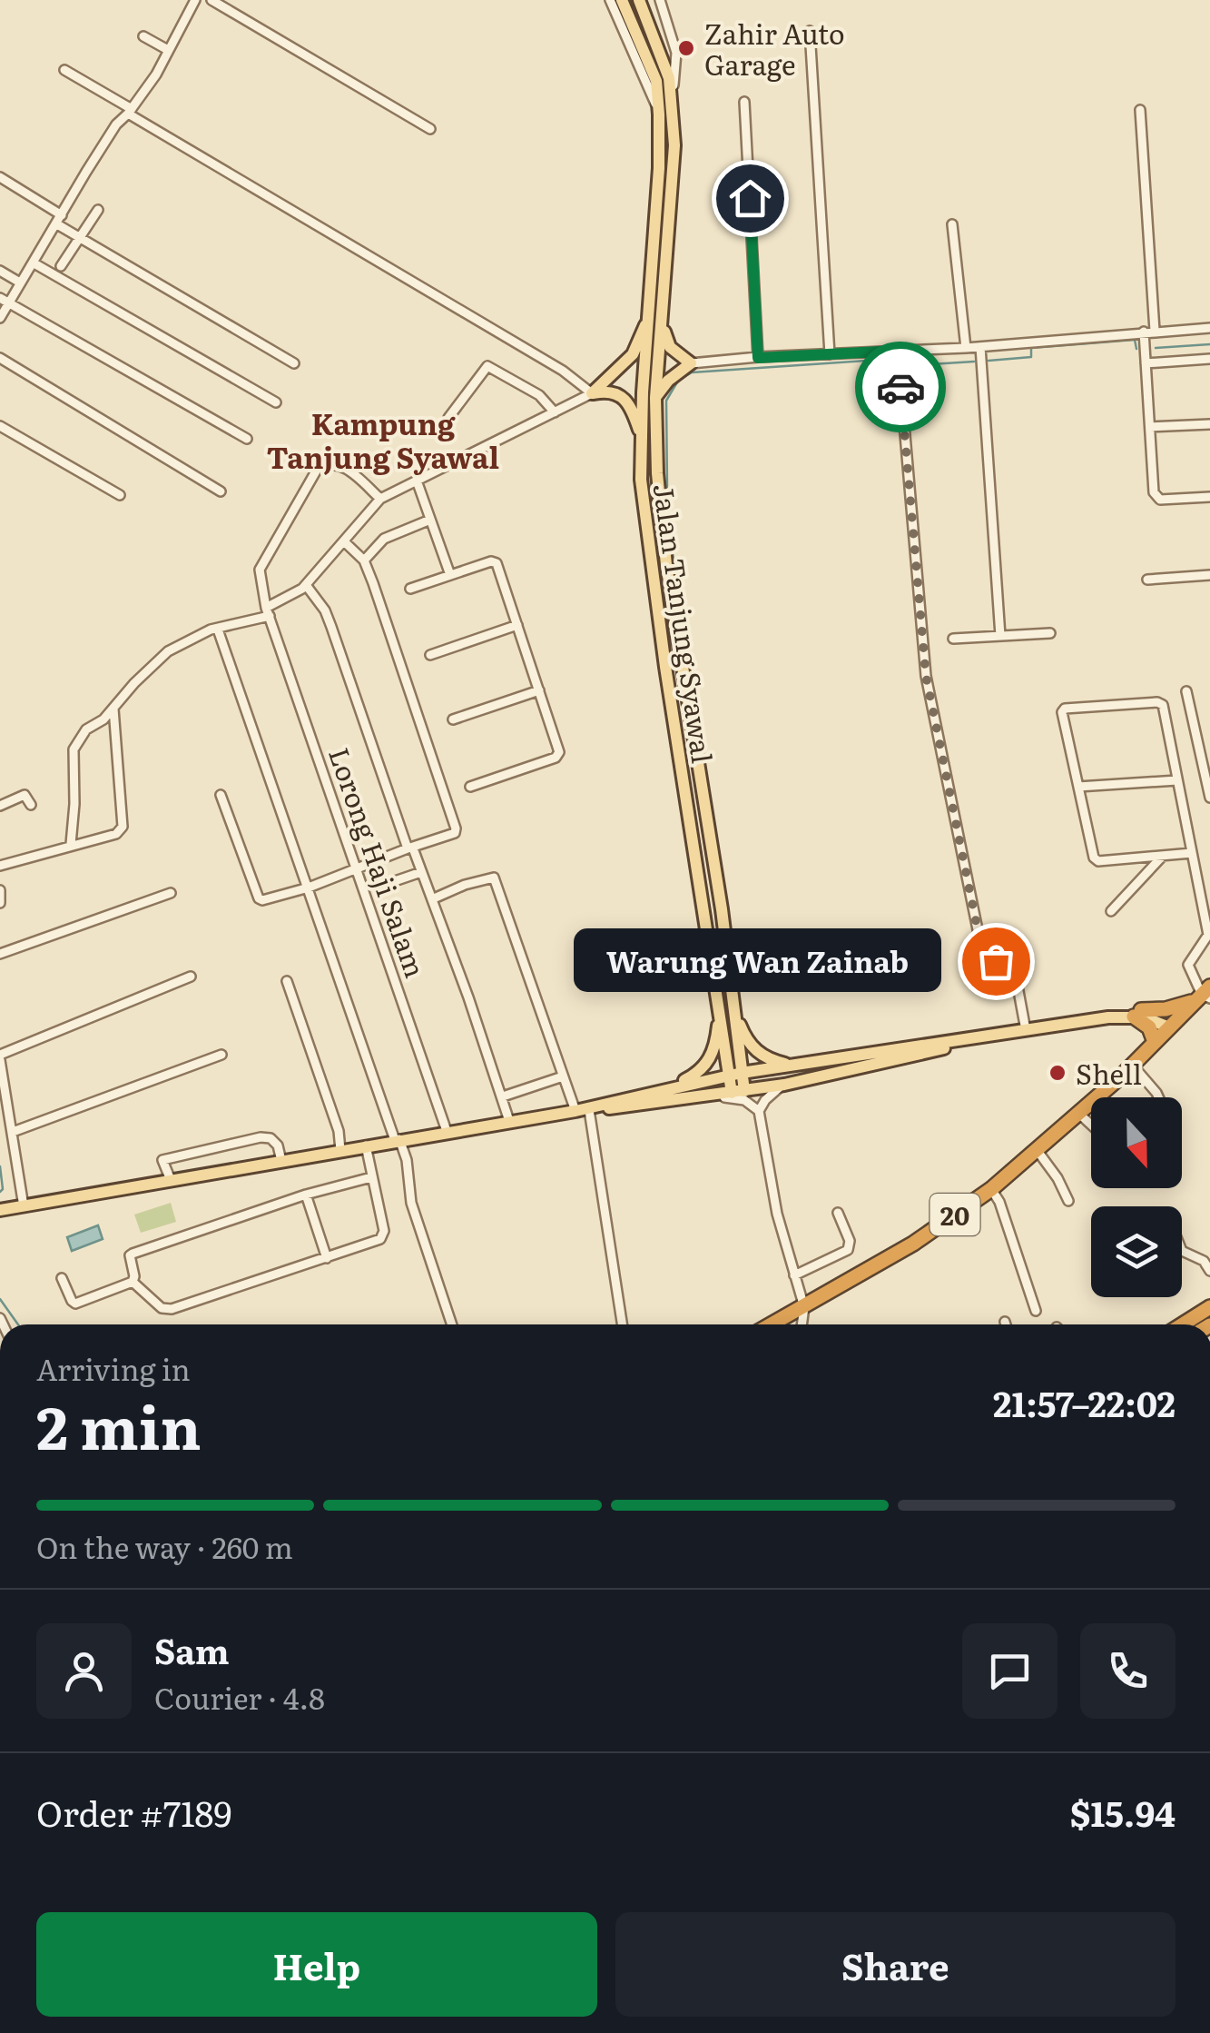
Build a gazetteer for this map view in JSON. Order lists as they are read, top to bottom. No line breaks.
{"streets":{"highway":["20"],"main road":["Jalan Tanjung Syawal"],"street":["Lorong Haji Salam"]},"districts":["Kampung Tanjung Syawal"],"places":["Zahir Auto Garage","Warung Wan Zainab","Shell"],"north":"bottom","page":{"bubble":"Warung Wan Zainab","heading":["2 min","Arriving in","21:57–22:02"],"panel":["Sam","Courier · 4.8","Order #7189","$15.94"],"bar":"On the way · 260 m","buttons":["Help","Share"]}}
